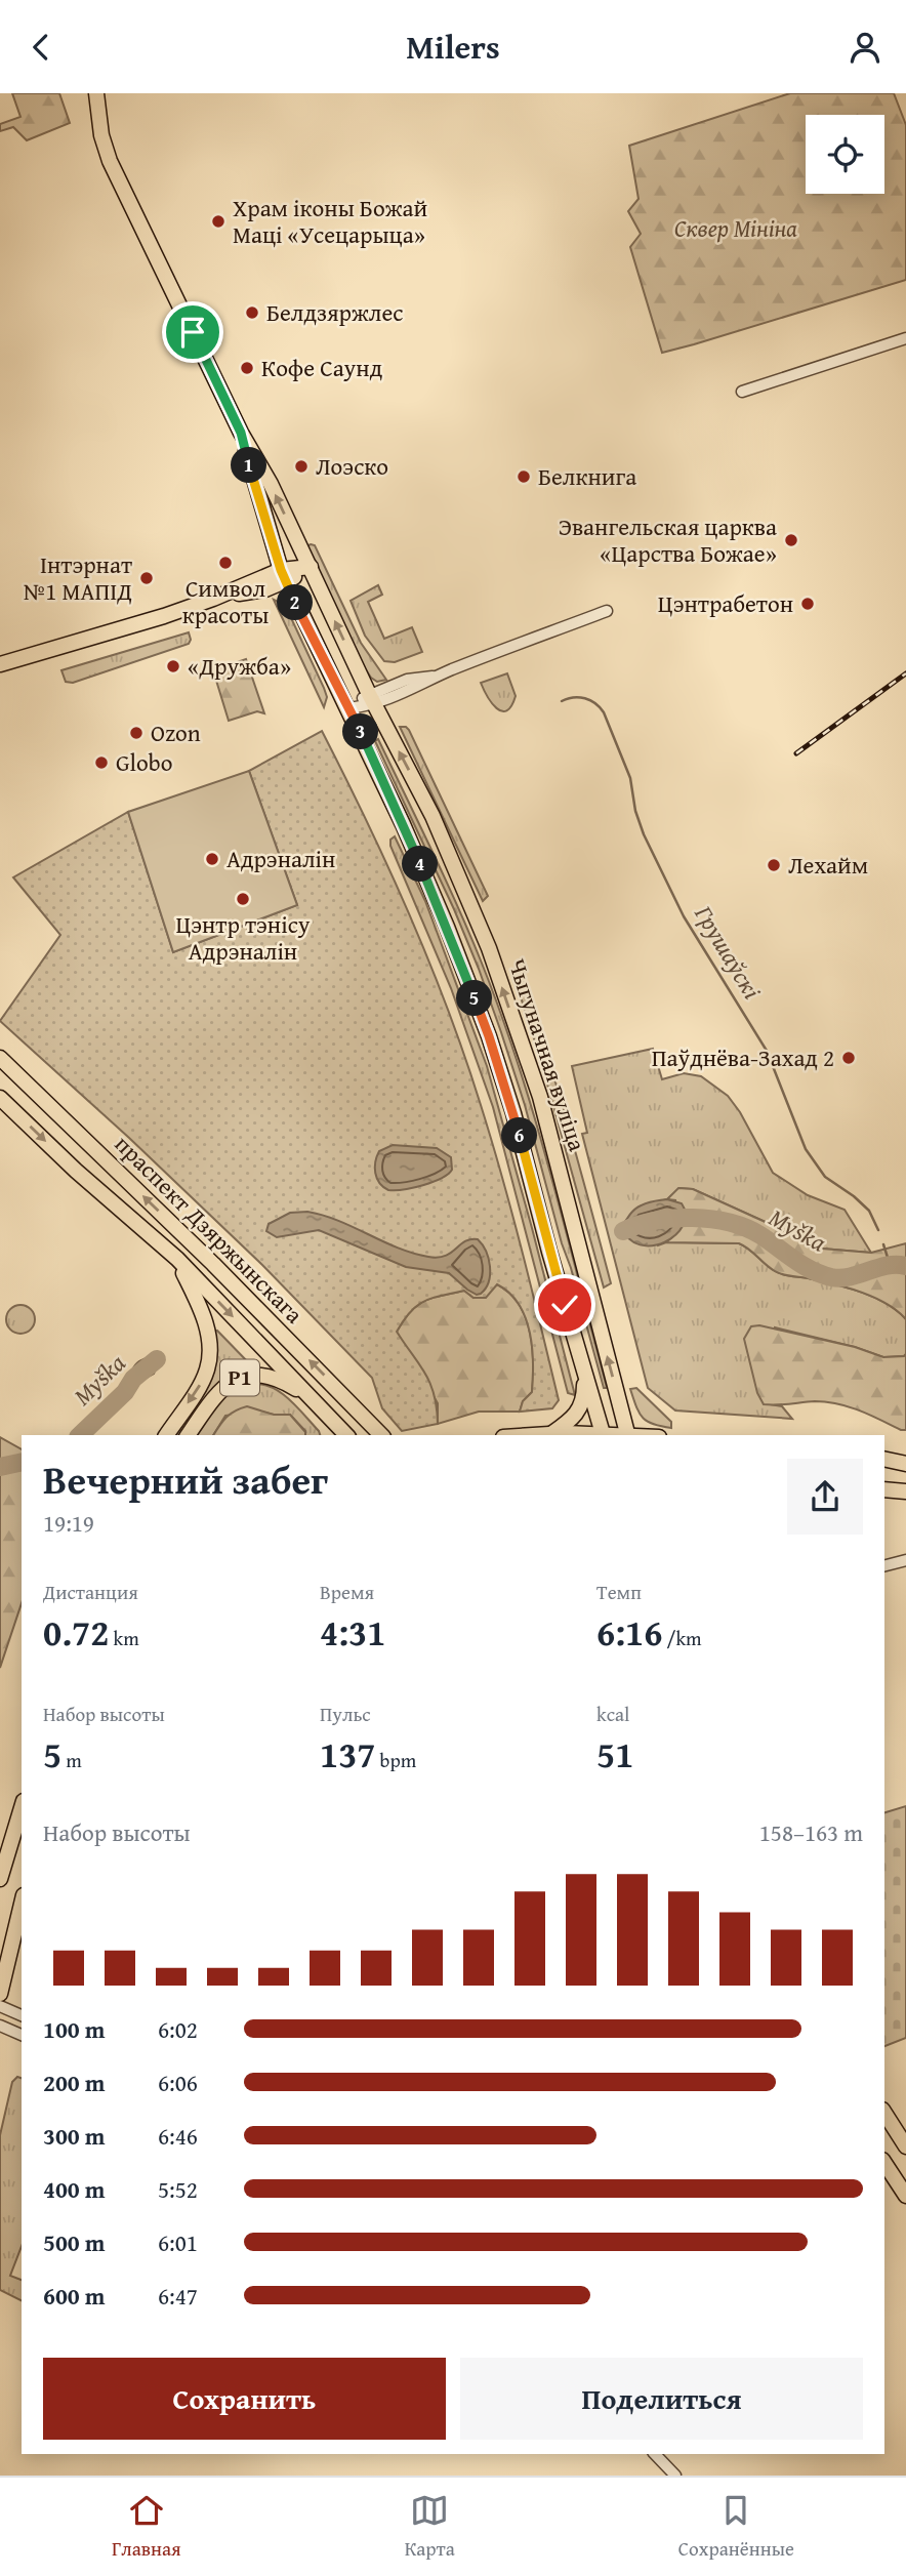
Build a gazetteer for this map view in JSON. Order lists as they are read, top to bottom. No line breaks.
{"streets":{"main road":["Чыгуначная вуліца","праспект Дзяржынскага","Р1"]},"crossings":[["праспект Дзяржынскага","Р1"]],"water":["Грушаўскі","Муška"],"parks":["Сквер Мініна"],"places":["Храм іконы Божай Маці «Усецарыца»","Белдзяржлес","Кофе Саунд","Лоэско","Белкнига","Эвангельская царква «Царства Божае»","Символ красоты","Інтэрнат №1 МАПІД","Цэнтрабетон","«Дружба»","Ozon","Globo","Адрэналін","Лехайм","Цэнтр тэнісу Адрэналін","Паўднёва-Захад 2"],"page":{"header":"Milers","pins":["1","2","3","4","5","6"],"heading":["Вечерний забег","19:19"],"stats":[["Дистанция","0.72 km"],["Время","4:31"],["Темп","6:16 /km"],["Набор высоты","5 m"],["Пульс","137 bpm"],["kcal","51"]],"chart":["Набор высоты","158–163 m"],"list":[{"name":"100 m","note":"6:02"},{"name":"200 m","note":"6:06"},{"name":"300 m","note":"6:46"},{"name":"400 m","note":"5:52"},{"name":"500 m","note":"6:01"},{"name":"600 m","note":"6:47"}],"buttons":["Сохранить","Поделиться"],"tabs":["Главная","Карта","Сохранённые"]}}
